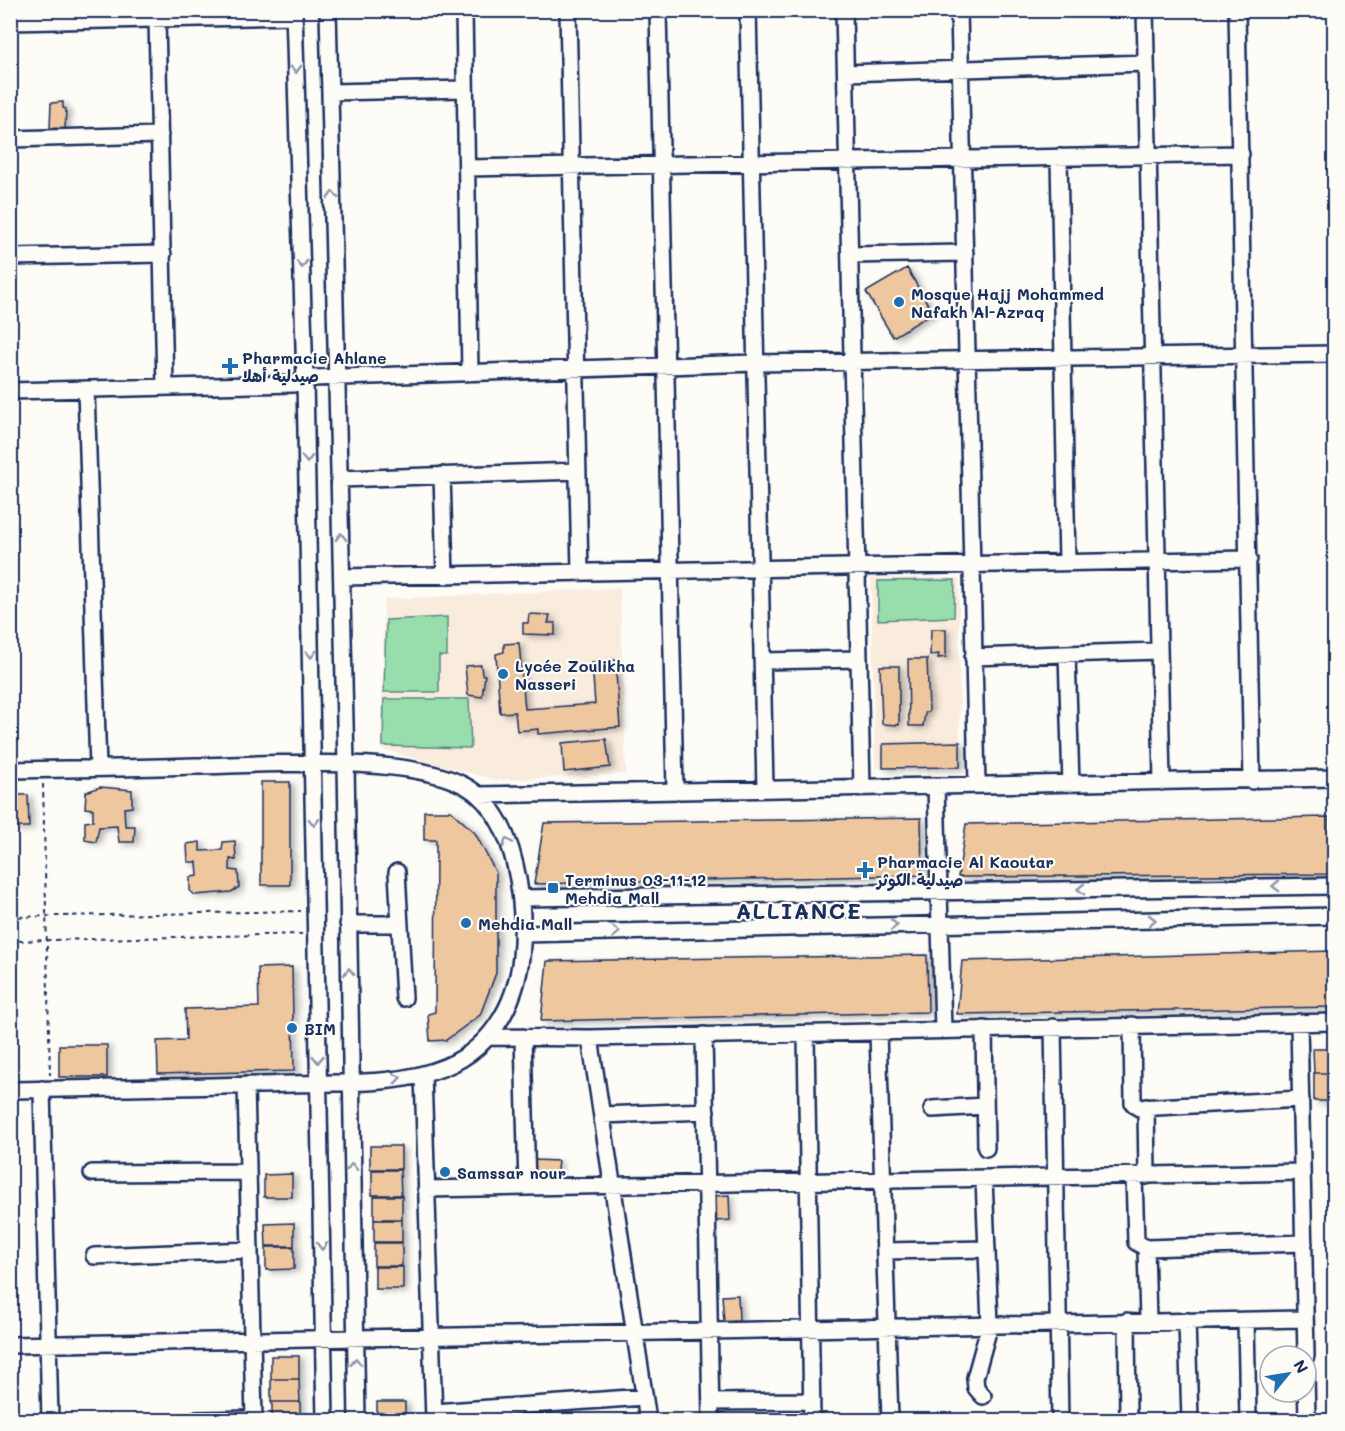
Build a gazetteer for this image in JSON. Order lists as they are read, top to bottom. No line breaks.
{"districts":["ALLIANCE"],"places":{"other":["Mosque Hajj Mohammed Nafakh Al-Azraq","Lycée Zoulikha Nasseri","Mehdia Mall","BIM","Samssar nour"],"health":["Pharmacie Ahlane صيدلية أهلا","Pharmacie Al Kaoutar صيدلية الكوثر"],"transit":["Terminus 03-11-12 Mehdia Mall"]},"north":"top right"}
